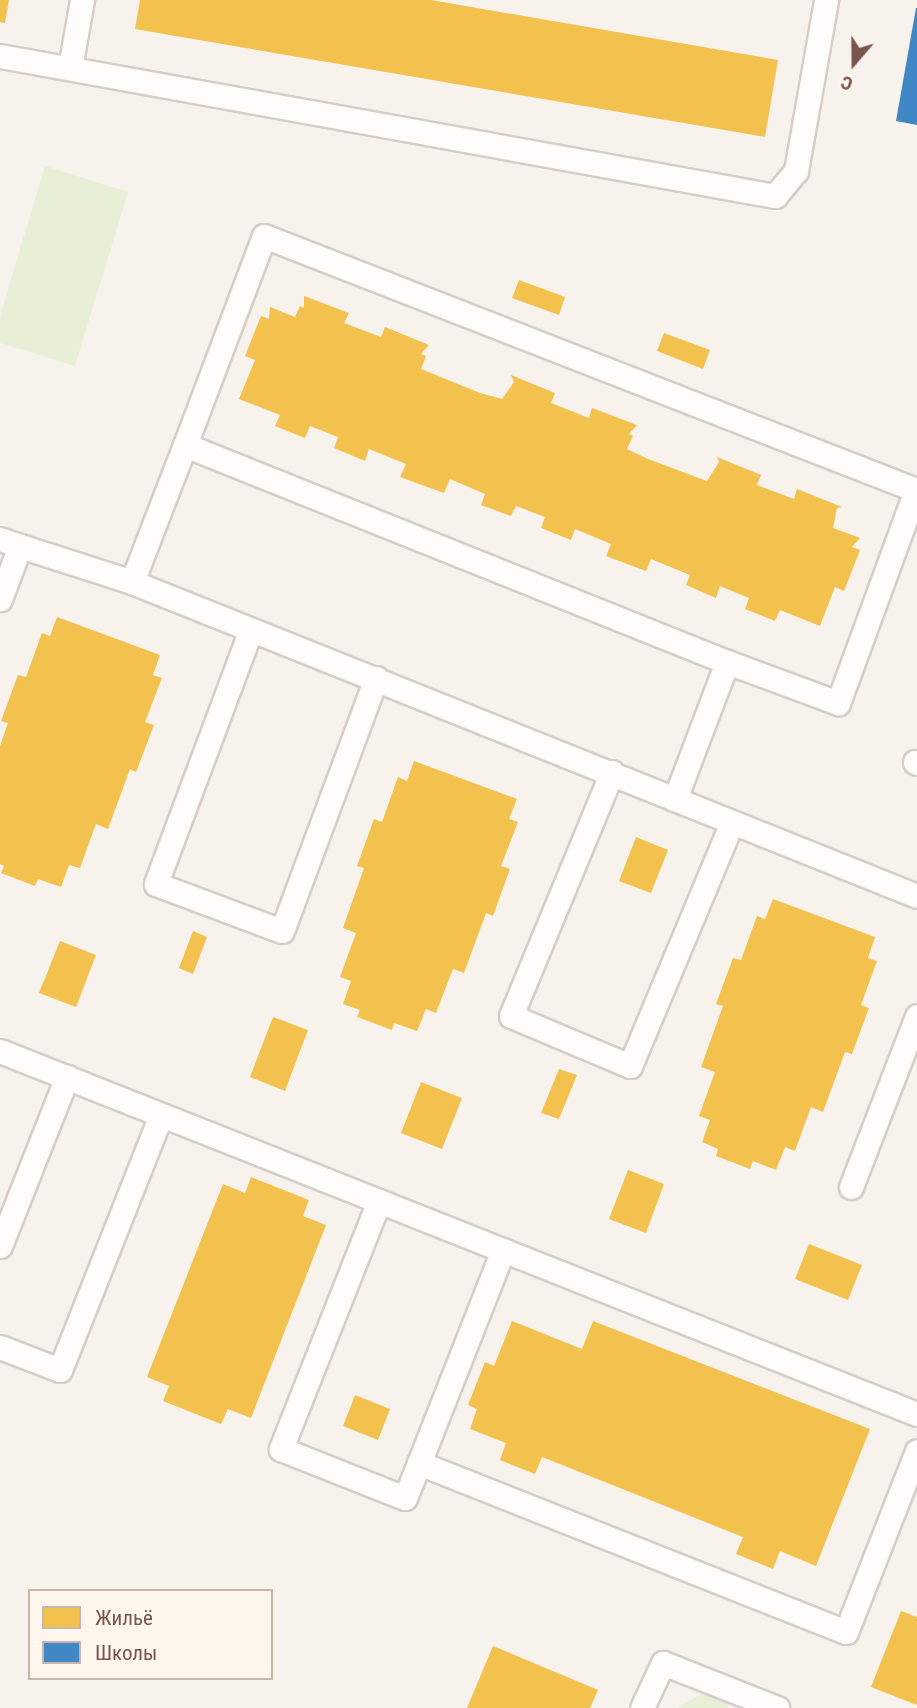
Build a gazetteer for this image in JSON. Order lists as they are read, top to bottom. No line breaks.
{"legend":["Жильё","Школы"],"north":"bottom"}
